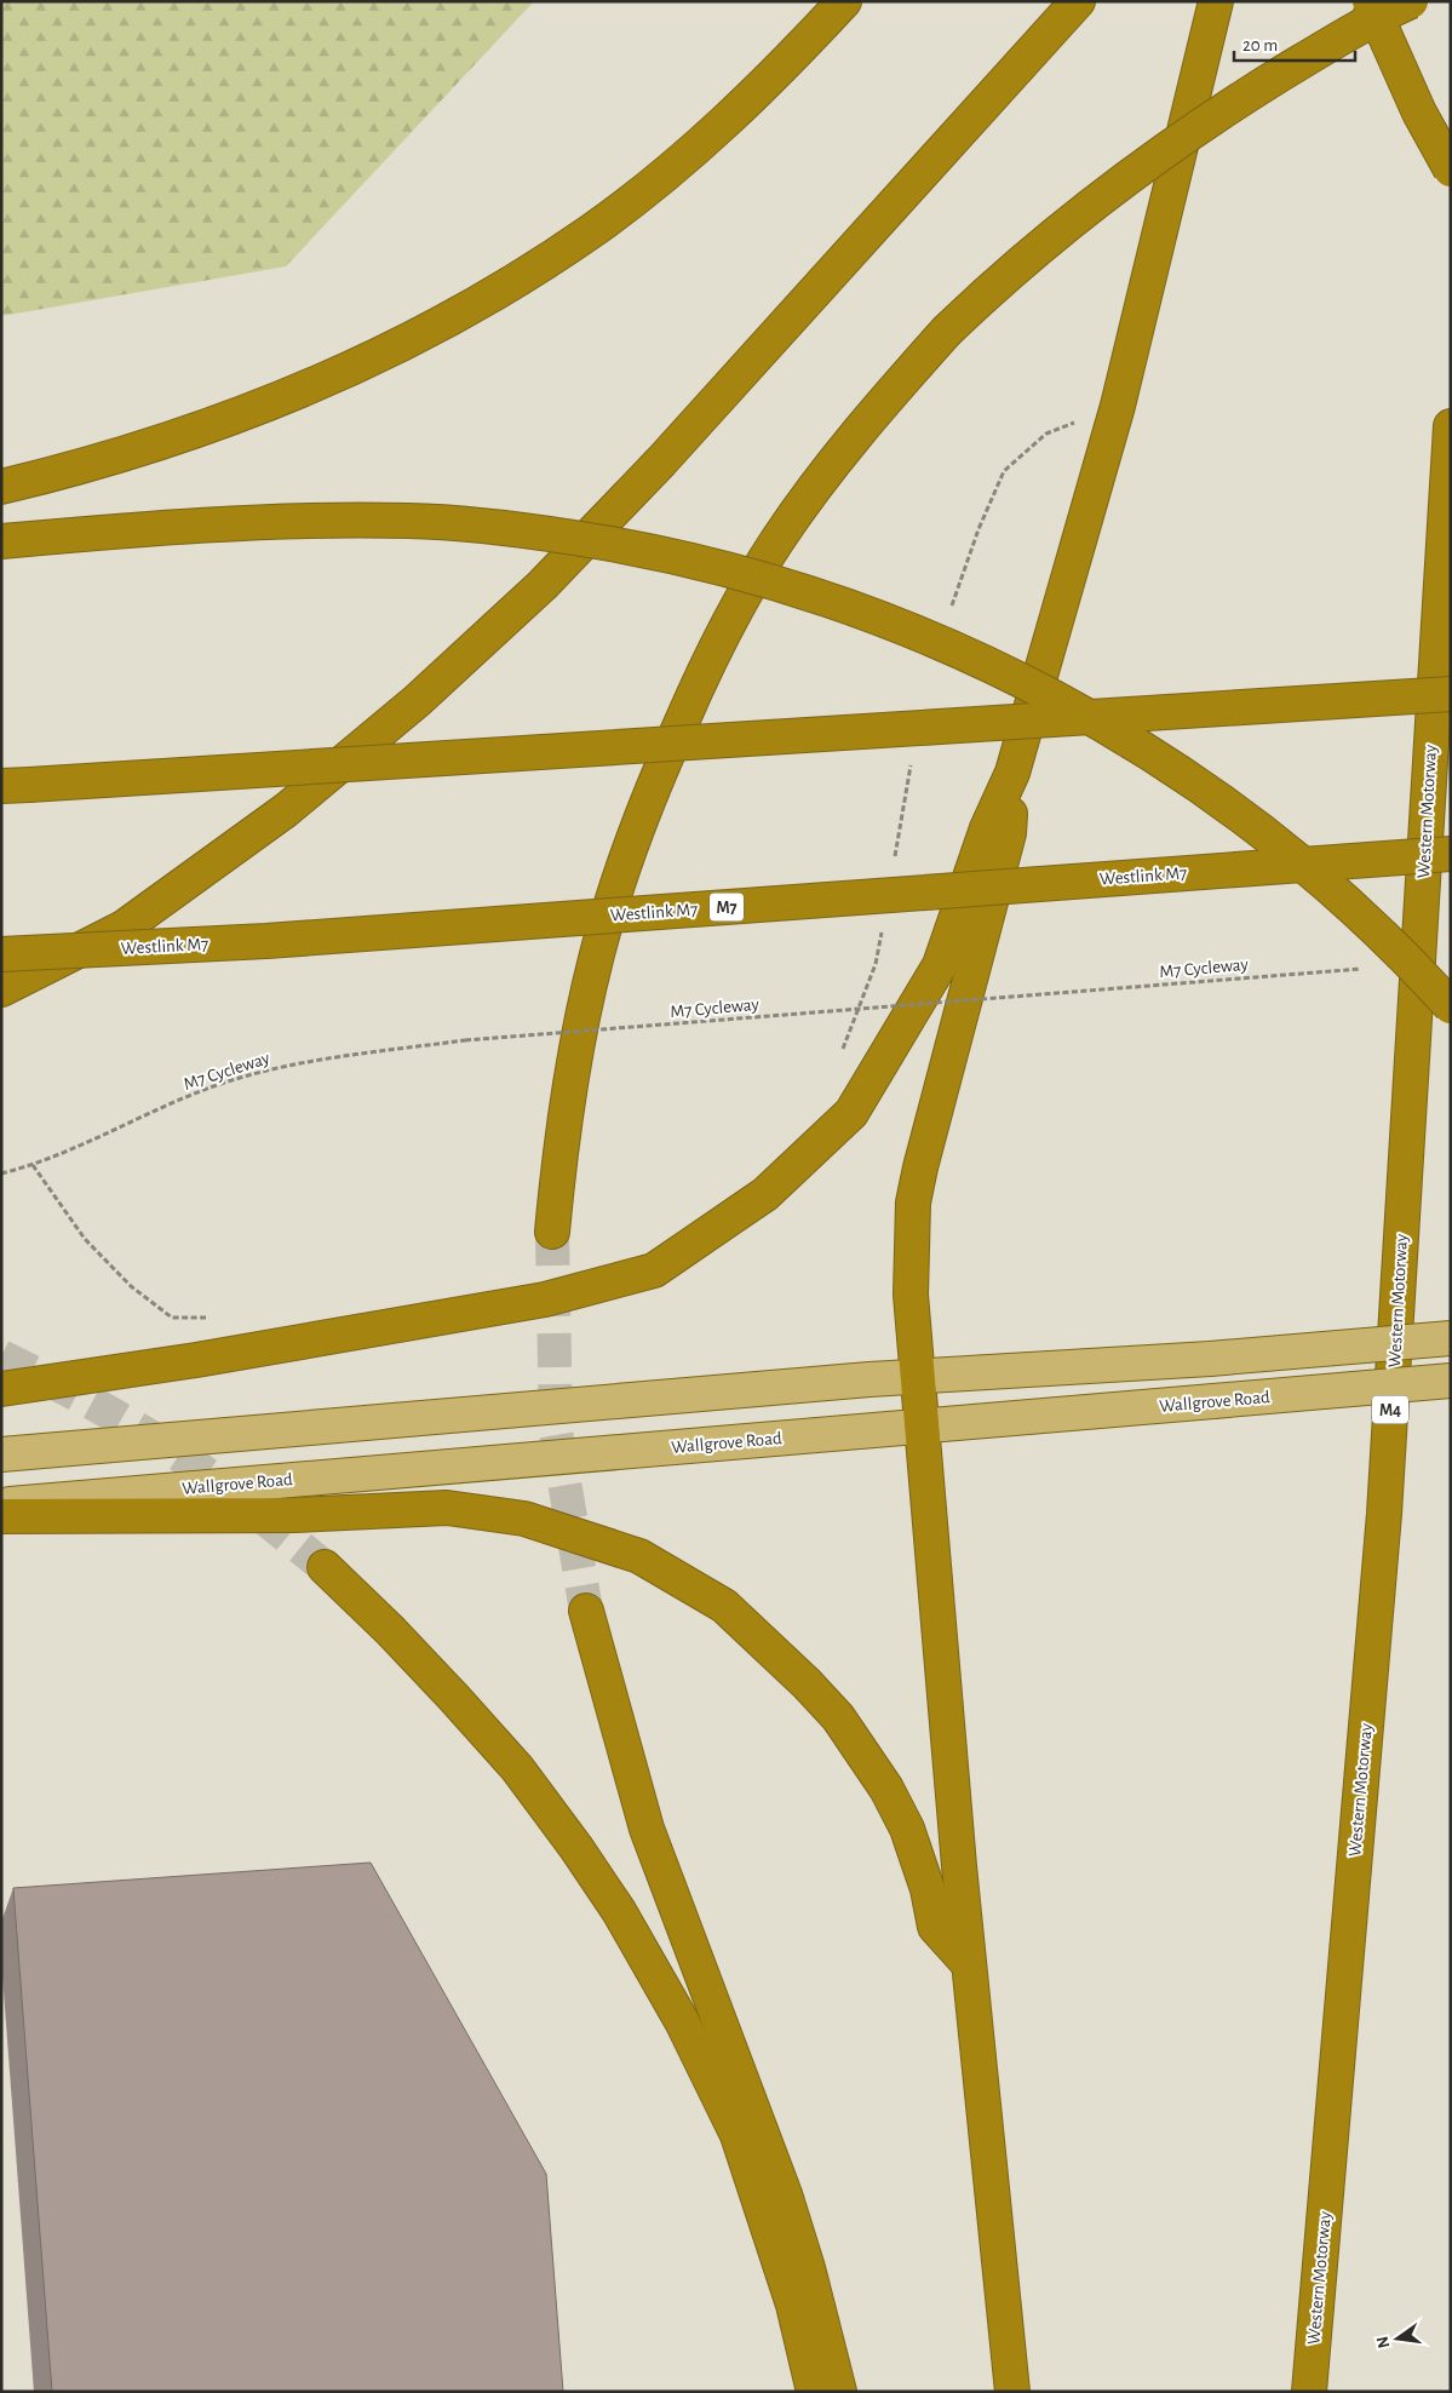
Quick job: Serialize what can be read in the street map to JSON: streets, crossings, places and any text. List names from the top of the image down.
{
  "streets": {
    "highway": [
      "Western Motorway",
      "Westlink M7",
      "M7",
      "M4"
    ],
    "main road": ["Wallgrove Road"],
    "path": ["M7 Cycleway"]
  },
  "scale_bar": "20 m",
  "north": "left"
}
